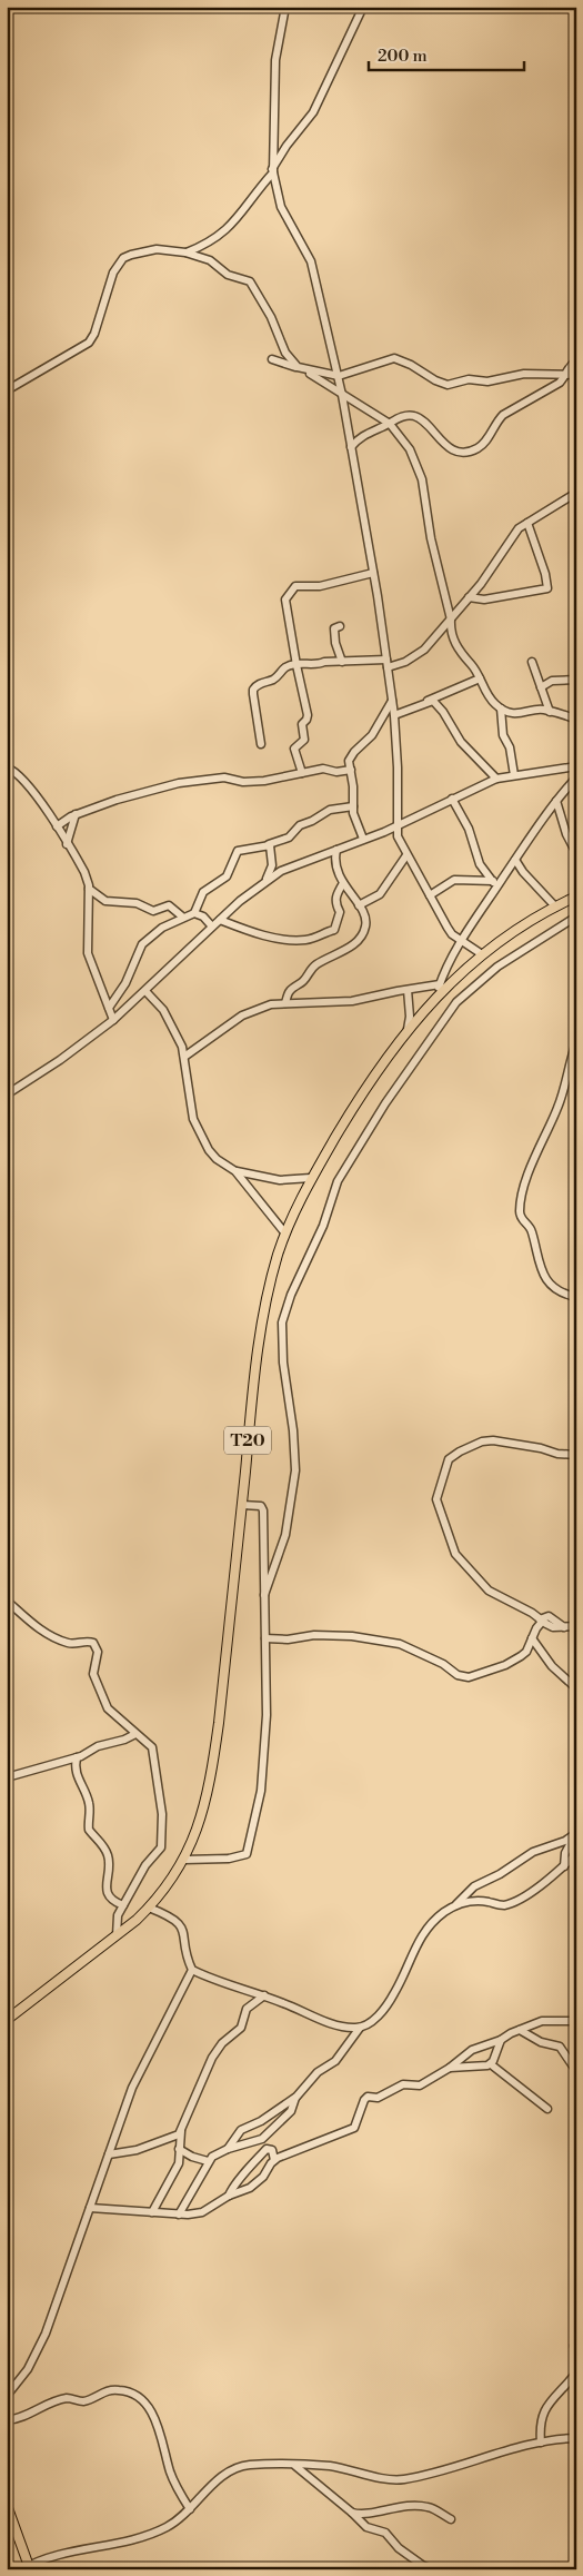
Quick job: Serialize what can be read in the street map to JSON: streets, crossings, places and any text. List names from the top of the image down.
{
  "streets": {
    "main road": ["T20"]
  },
  "scale_bar": "200 m"
}
